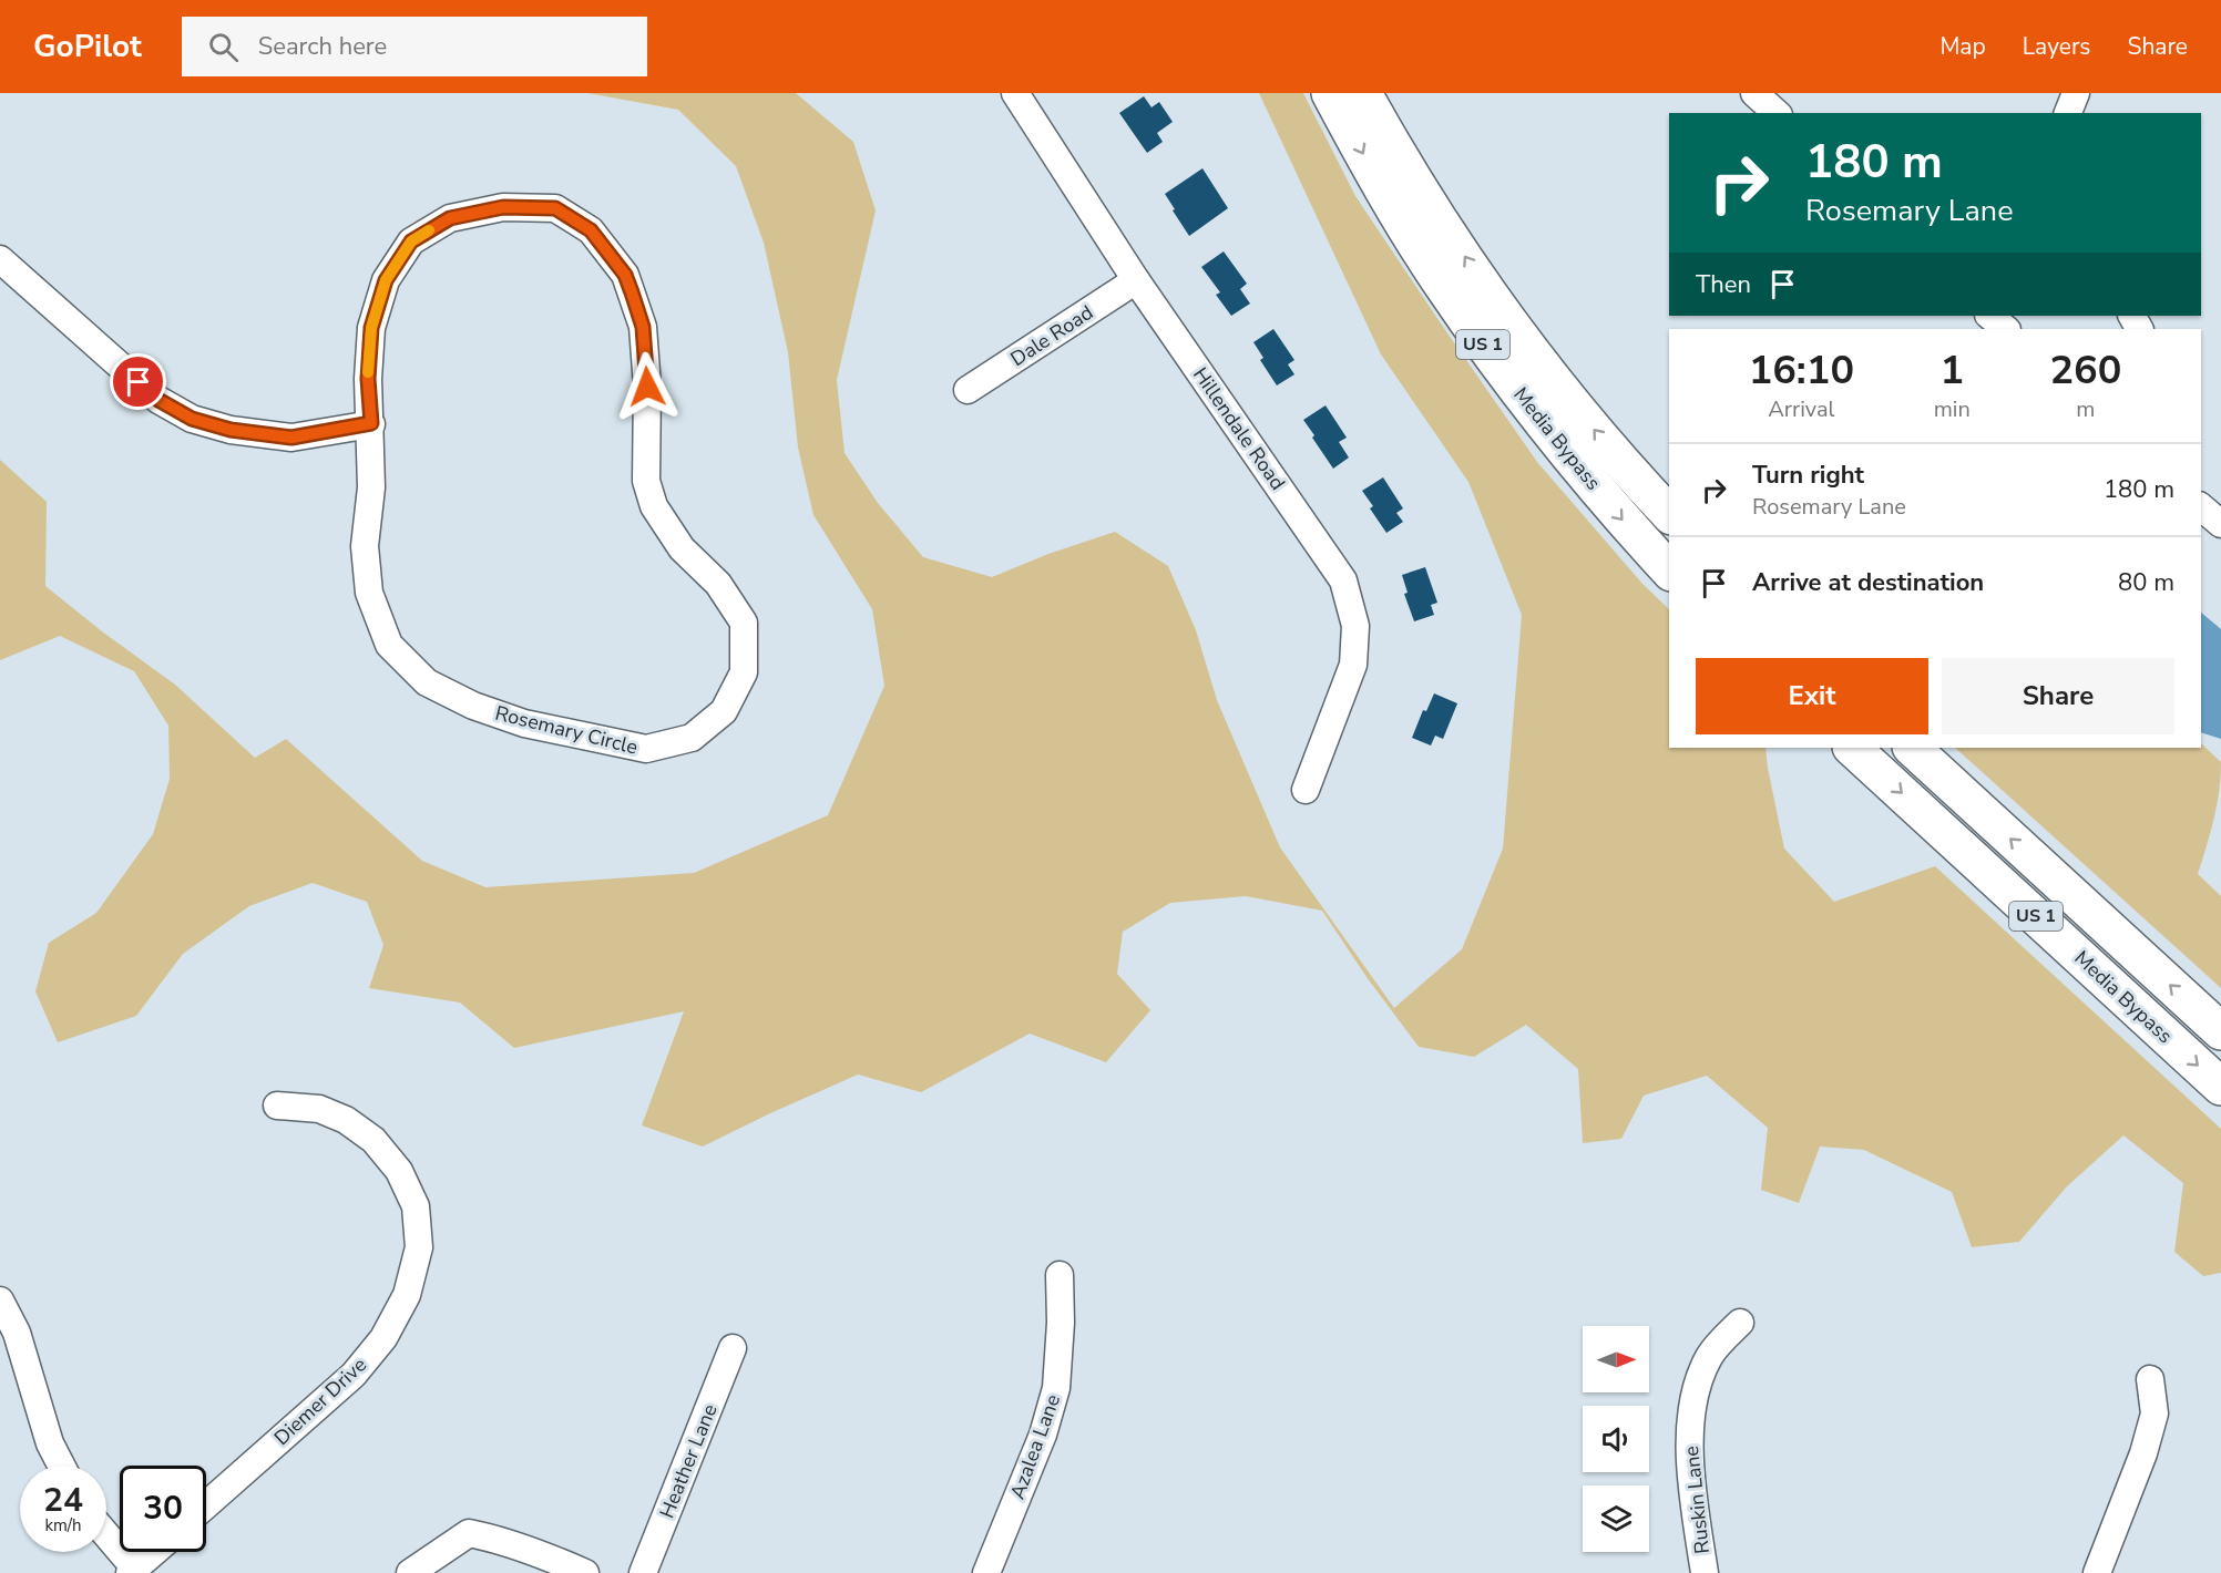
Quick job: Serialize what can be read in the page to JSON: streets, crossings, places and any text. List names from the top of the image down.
{
  "streets": {
    "highway": ["US 1", "Media Bypass"],
    "street": [
      "Dale Road",
      "Hillendale Road",
      "Rosemary Circle",
      "Diemer Drive",
      "Azalea Lane",
      "Heather Lane",
      "Ruskin Lane"
    ]
  },
  "crossings": [
    ["Dale Road", "Hillendale Road"]
  ],
  "north": "right",
  "page": {
    "header": "GoPilot",
    "search": "Search here",
    "nav": ["Map", "Layers", "Share"],
    "turn": ["180 m", "Rosemary Lane"],
    "then": "Then",
    "eta": [
      "16:10",
      "Arrival",
      "1",
      "min",
      "260",
      "m"
    ],
    "list": [
      {
        "name": "Turn right",
        "note": "Rosemary Lane",
        "value": "180 m"
      },
      {
        "name": "Arrive at destination",
        "value": "80 m"
      }
    ],
    "buttons": ["Exit", "Share"],
    "speed": "24 km/h",
    "limit": "30"
  }
}
